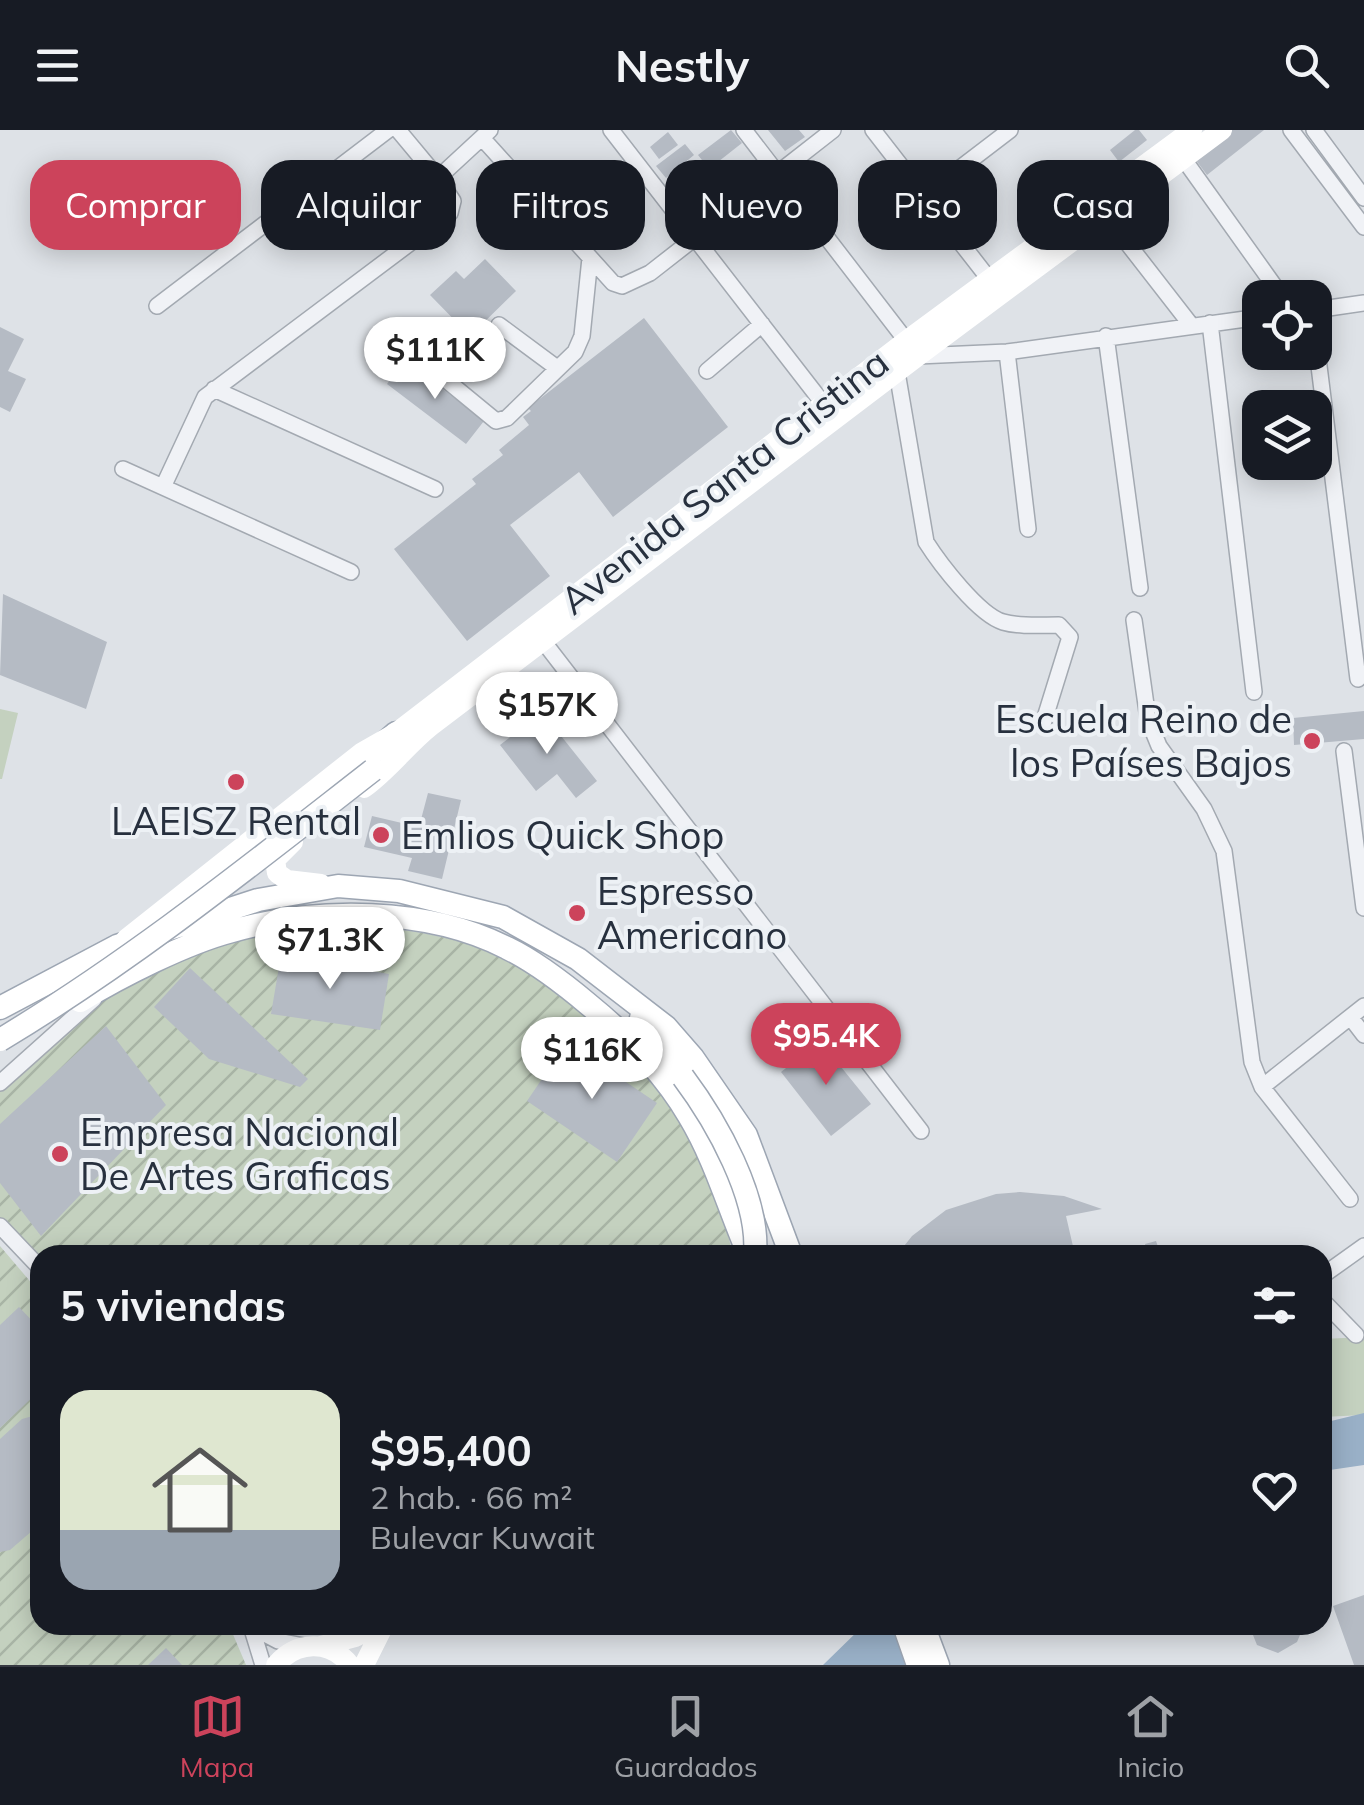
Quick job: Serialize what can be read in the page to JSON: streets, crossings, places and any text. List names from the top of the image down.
{
  "streets": {
    "street": ["Avenida Santa Cristina"]
  },
  "places": [
    "Escuela Reino de los Países Bajos",
    "LAEISZ Rental",
    "Emlios Quick Shop",
    "Espresso Americano",
    "Empresa Nacional De Artes Graficas"
  ],
  "page": {
    "header": "Nestly",
    "chip": [
      "Comprar",
      "Alquilar",
      "Filtros",
      "Nuevo",
      "Piso",
      "Casa"
    ],
    "price": [
      "$111K",
      "$157K",
      "$71.3K",
      "$95.4K",
      "$116K"
    ],
    "heading": "5 viviendas",
    "list": [
      {
        "name": "$95,400",
        "note": "2 hab. · 66 m² · Bulevar Kuwait"
      }
    ],
    "tabs": ["Mapa", "Guardados", "Inicio"]
  }
}
